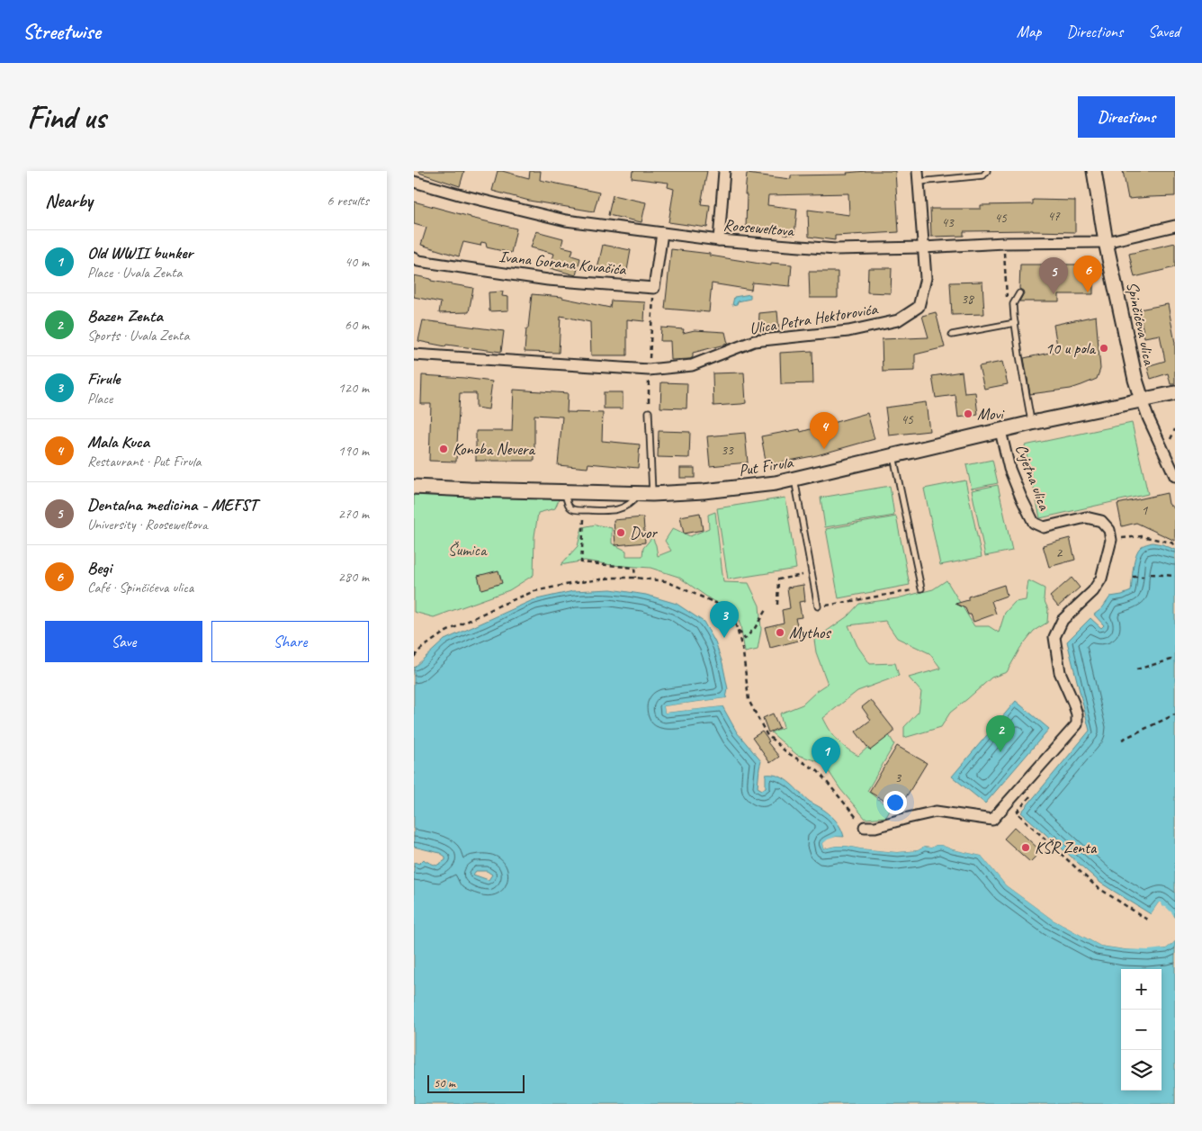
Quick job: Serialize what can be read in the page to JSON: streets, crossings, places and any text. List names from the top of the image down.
{
  "streets": {
    "street": [
      "Rooseweltova",
      "Ivana Gorana Kovačića",
      "Ulica Petra Hektorovića",
      "Spinčićeva ulica",
      "Put Firula",
      "Cvjetna ulica"
    ]
  },
  "crossings": [
    ["Rooseweltova", "Ulica Petra Hektorovića"],
    ["Rooseweltova", "Spinčićeva ulica"],
    ["Spinčićeva ulica", "Put Firula"],
    ["Put Firula", "Cvjetna ulica"]
  ],
  "parks": ["Šumica"],
  "places": [
    "10 u pola",
    "Movi",
    "Konoba Nevera",
    "Dvor",
    "Mythos",
    "KŠR Zenta"
  ],
  "house_numbers": [
    "47",
    "45",
    "43",
    "38",
    "45",
    "33",
    "1",
    "2",
    "3"
  ],
  "scale_bar": "50 m",
  "page": {
    "header": "Streetwise",
    "nav": ["Map", "Directions", "Saved"],
    "buttons": [
      "Directions",
      ["Save", "Share"]
    ],
    "title": "Find us",
    "heading": ["Nearby", "6 results"],
    "list": [
      {
        "mark": "1",
        "name": "Old WWII bunker",
        "note": "Place · Uvala Zenta",
        "value": "40 m"
      },
      {
        "mark": "2",
        "name": "Bazen Zenta",
        "note": "Sports · Uvala Zenta",
        "value": "60 m"
      },
      {
        "mark": "3",
        "name": "Firule",
        "note": "Place",
        "value": "120 m"
      },
      {
        "mark": "4",
        "name": "Mala Kuca",
        "note": "Restaurant · Put Firula",
        "value": "190 m"
      },
      {
        "mark": "5",
        "name": "Dentalna medicina - MEFST",
        "note": "University · Rooseweltova",
        "value": "270 m"
      },
      {
        "mark": "6",
        "name": "Begi",
        "note": "Café · Spinčićeva ulica",
        "value": "280 m"
      }
    ],
    "pins": [
      "6",
      "5",
      "4",
      "3",
      "2",
      "1"
    ],
    "map_buttons": ["+", "−"],
    "scale": "50 m"
  }
}
